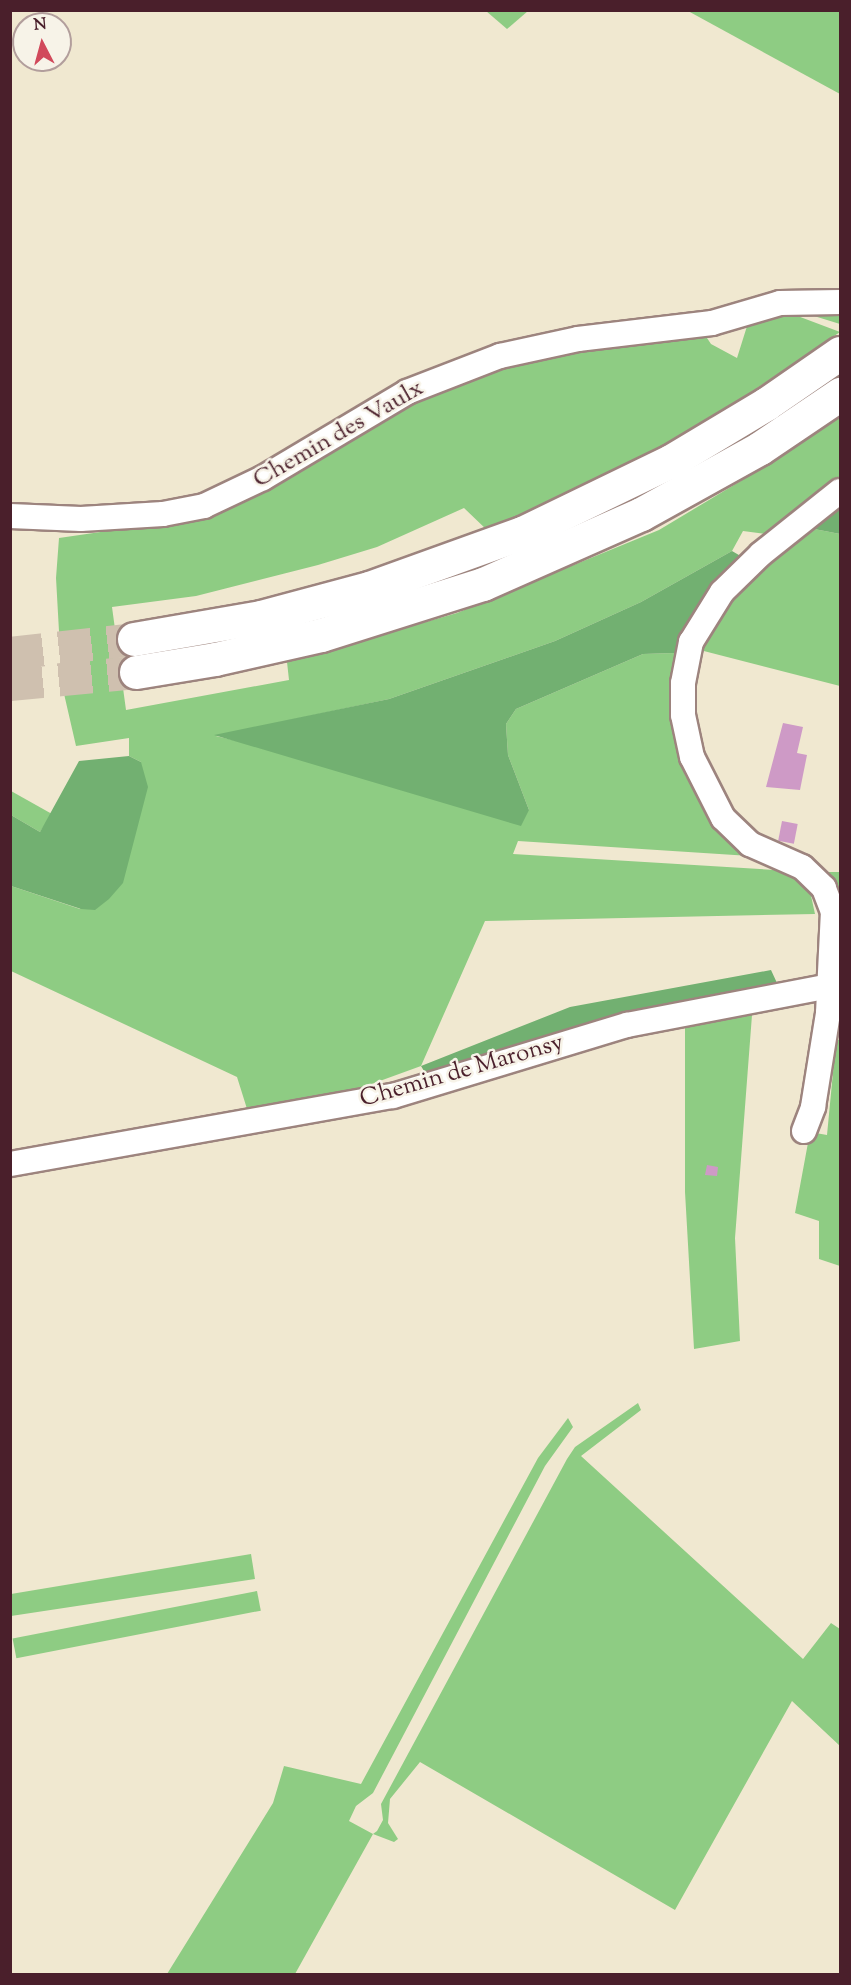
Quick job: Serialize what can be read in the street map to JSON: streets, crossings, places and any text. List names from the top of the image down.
{
  "streets": {
    "street": ["Chemin des Vaulx", "Chemin de Maronsy"]
  },
  "north": "top"
}
